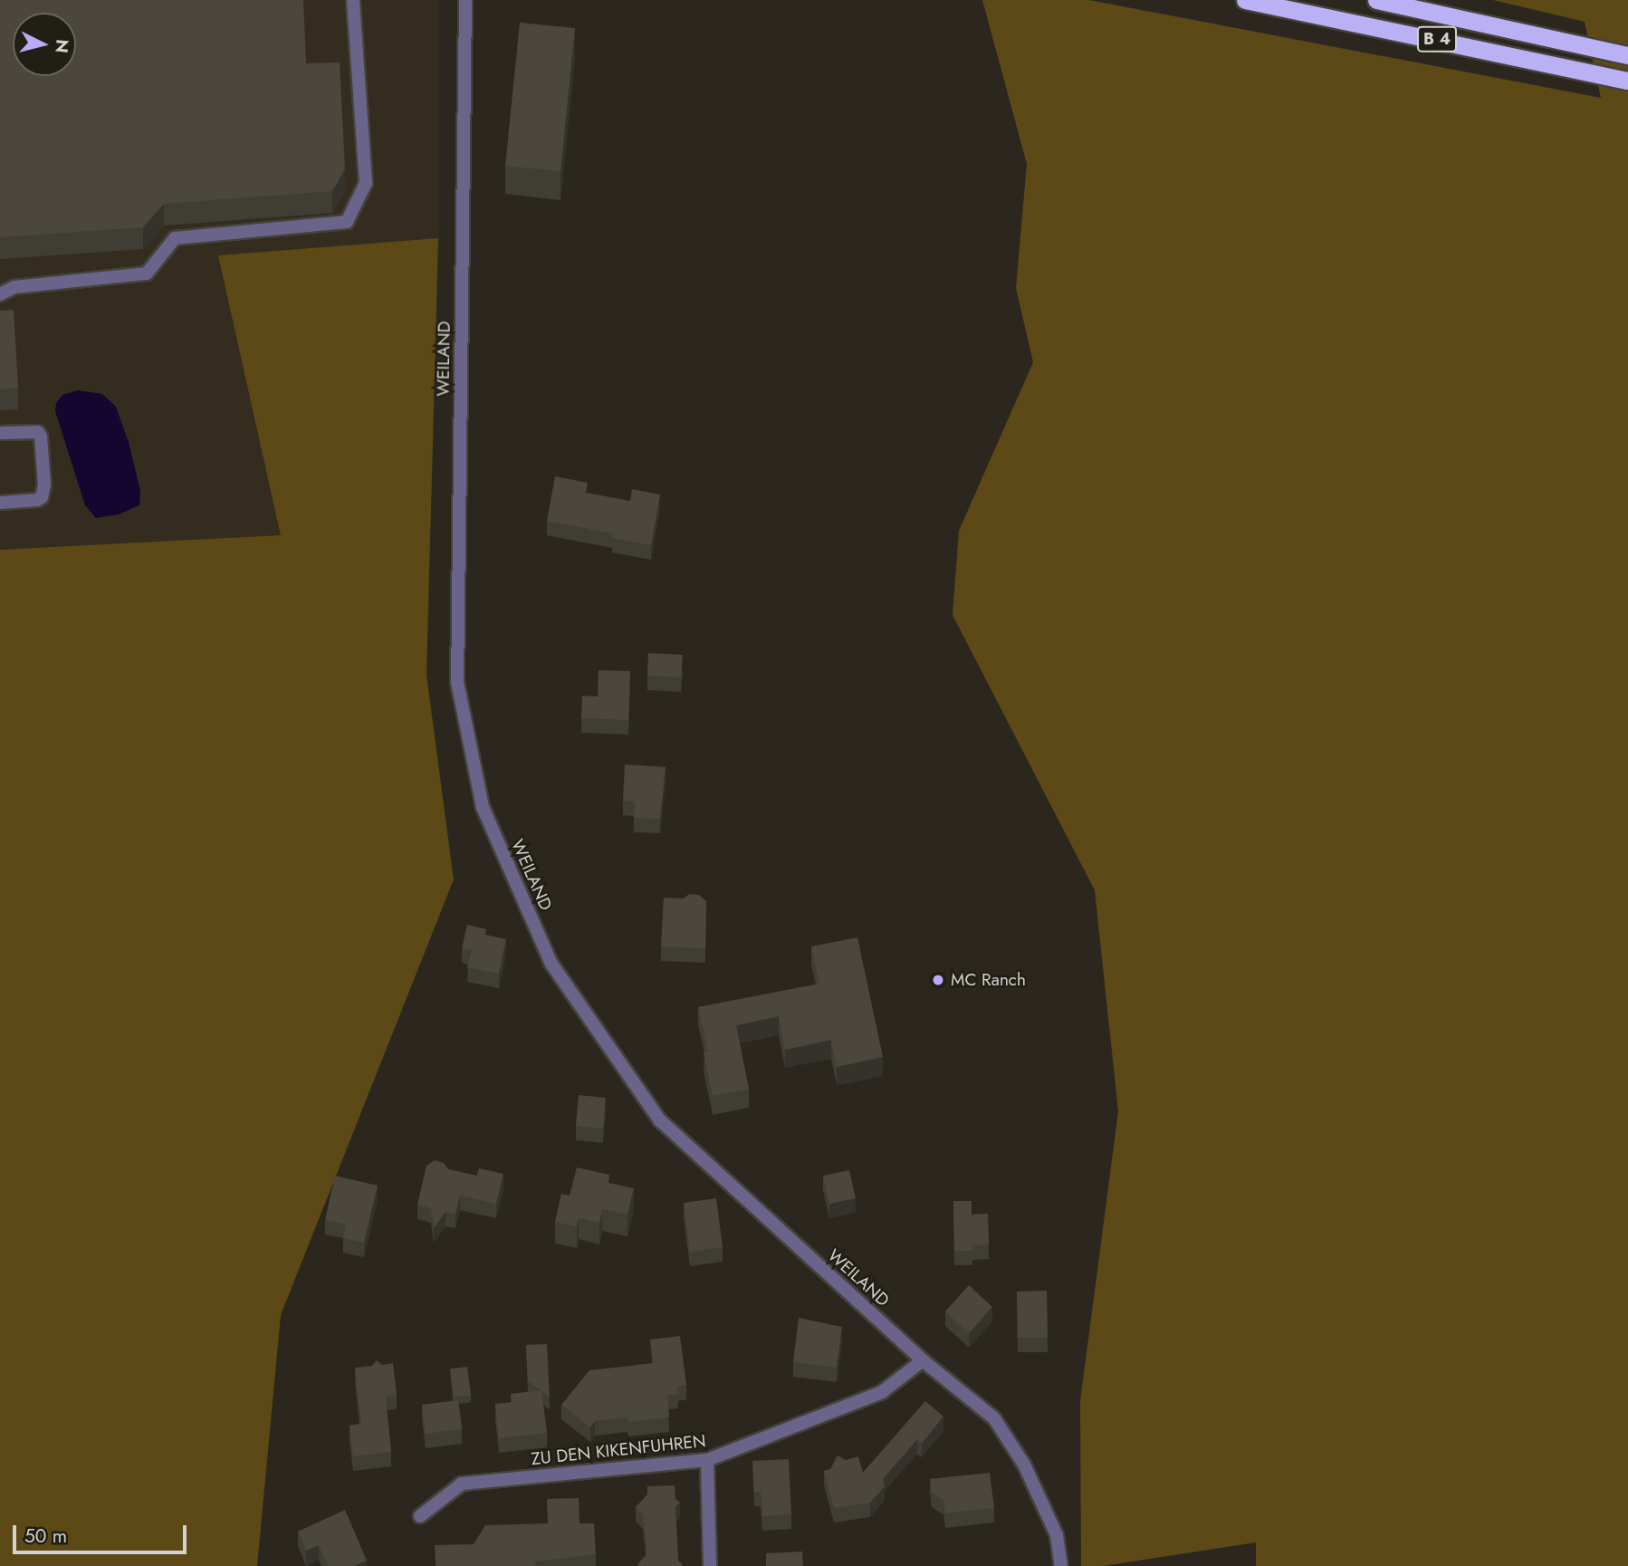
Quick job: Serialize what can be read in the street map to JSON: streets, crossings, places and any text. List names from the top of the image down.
{
  "streets": {
    "highway": ["B 4"],
    "street": ["WEILAND", "ZU DEN KIKENFUHREN"]
  },
  "crossings": [
    ["WEILAND", "ZU DEN KIKENFUHREN"]
  ],
  "places": ["MC Ranch"],
  "scale_bar": "50 m",
  "north": "right"
}
